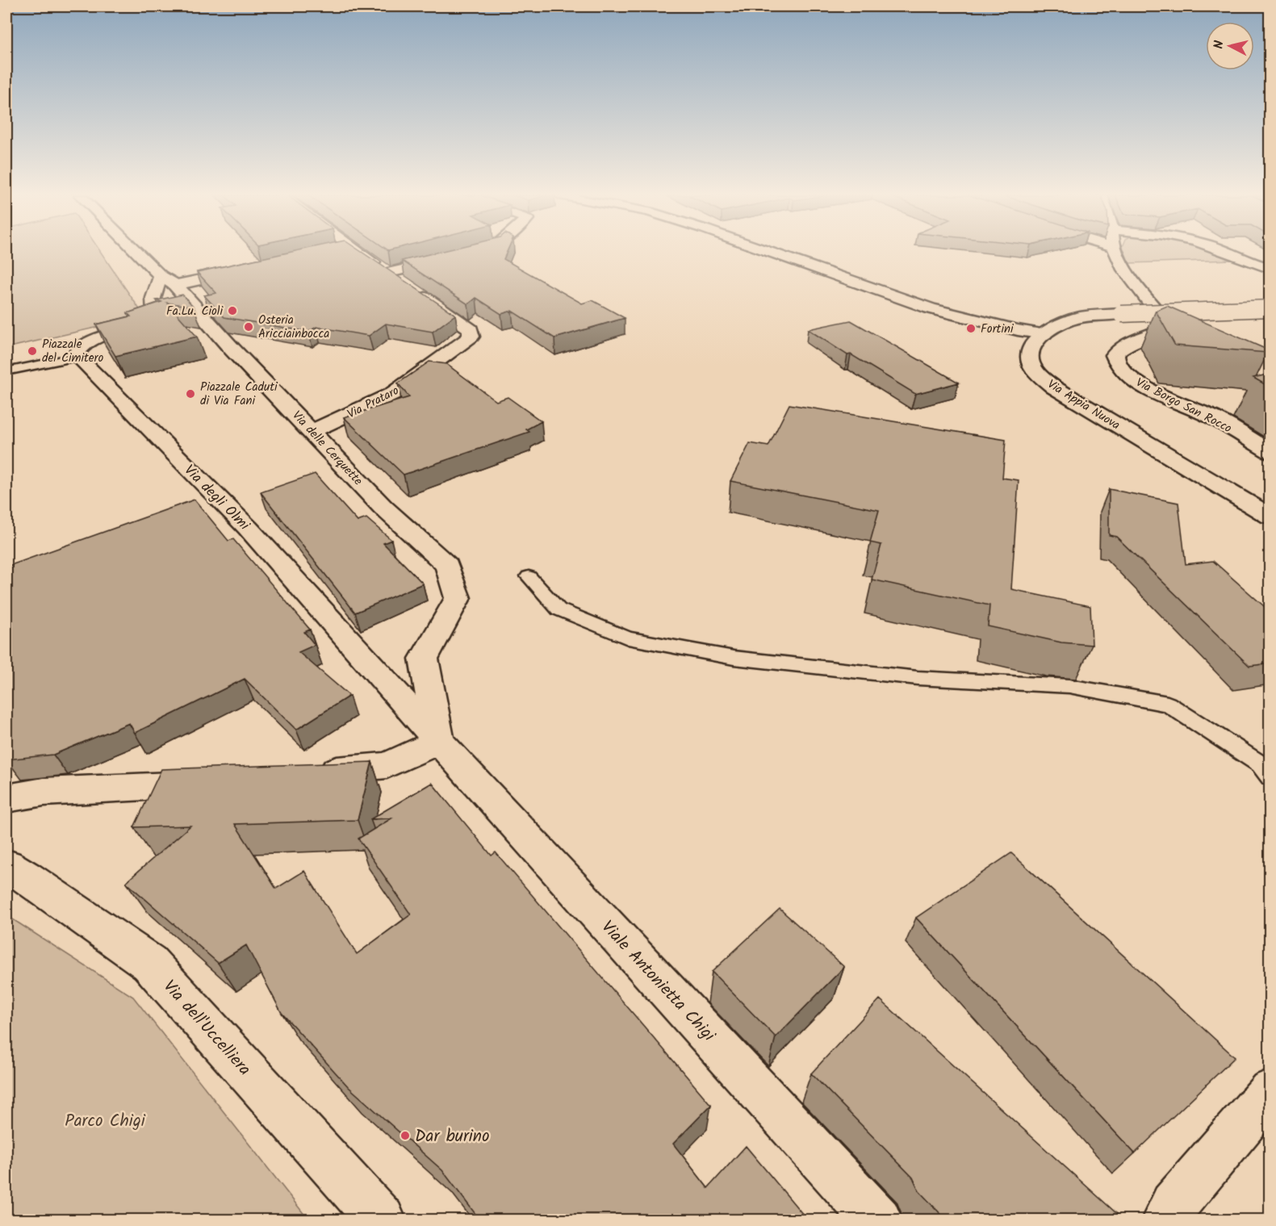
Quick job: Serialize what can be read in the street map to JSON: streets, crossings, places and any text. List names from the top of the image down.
{
  "streets": {
    "street": [
      "Via Prataro",
      "Via Appia Nuova",
      "Via Borgo San Rocco",
      "Via delle Cerquette",
      "Via degli Olmi",
      "Viale Antonietta Chigi",
      "Via dell'Uccelliera"
    ]
  },
  "crossings": [
    ["Via Prataro", "Via delle Cerquette"],
    ["Via delle Cerquette", "Via degli Olmi"],
    ["Via delle Cerquette", "Viale Antonietta Chigi"],
    ["Via degli Olmi", "Viale Antonietta Chigi"]
  ],
  "parks": ["Parco Chigi"],
  "places": [
    "Fa.Lu. Cioli",
    "Osteria Aricciainbocca",
    "Fortini",
    "Piazzale del Cimitero",
    "Piazzale Caduti di Via Fani",
    "Dar burino"
  ],
  "north": "left"
}
